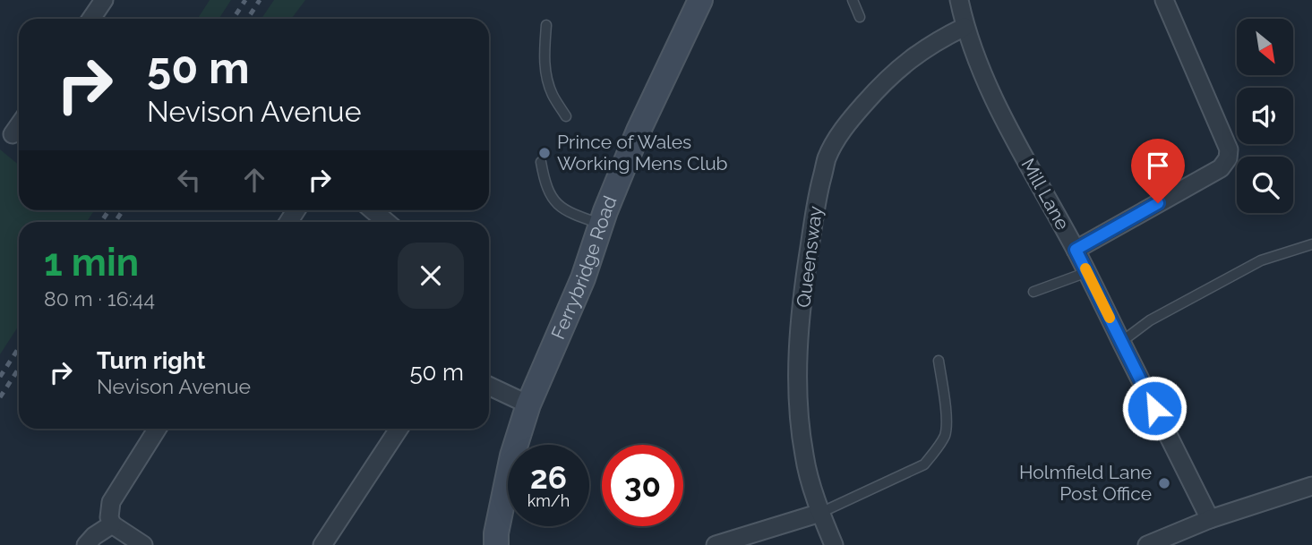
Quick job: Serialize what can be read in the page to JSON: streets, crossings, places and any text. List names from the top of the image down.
{
  "streets": {
    "street": ["Mill Lane", "Queensway", "Ferrybridge Road"]
  },
  "crossings": [
    ["Mill Lane", "Queensway"]
  ],
  "places": ["Prince of Wales Working Mens Club", "Holmfield Lane Post Office"],
  "north": "bottom right",
  "page": {
    "turn": ["50 m", "Nevison Avenue"],
    "heading": ["1 min", "80 m · 16:44"],
    "list": [
      {
        "name": "Turn right",
        "note": "Nevison Avenue",
        "value": "50 m"
      }
    ],
    "speed": "26 km/h",
    "limit": "30"
  }
}
